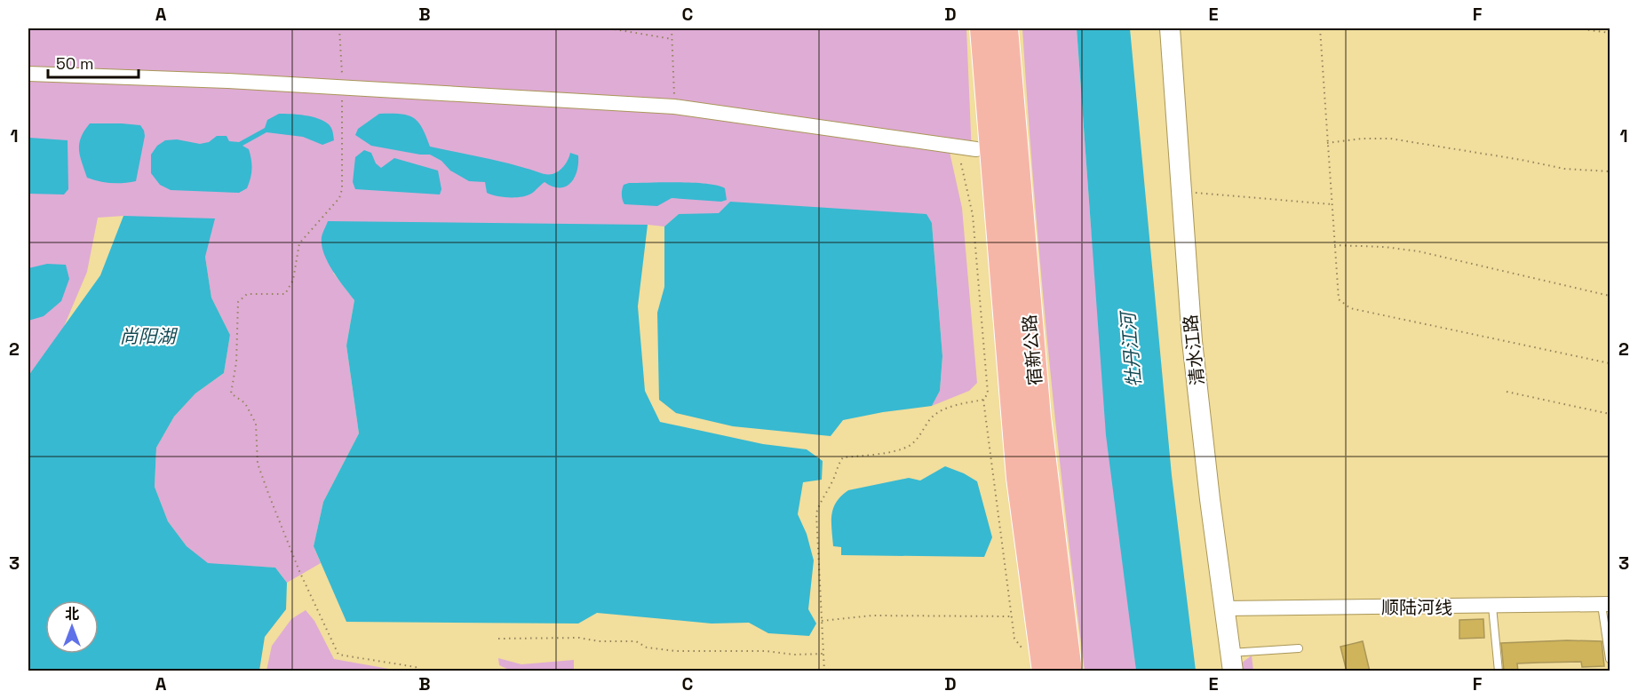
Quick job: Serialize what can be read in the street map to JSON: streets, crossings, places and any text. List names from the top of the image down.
{
  "streets": {
    "highway": ["宿新公路"],
    "street": ["清水江路", "顺陆河线"]
  },
  "crossings": [
    ["清水江路", "顺陆河线"]
  ],
  "water": ["尚阳湖", "牡丹江河"],
  "scale_bar": "50 m",
  "north": "top",
  "grid": {
    "columns": [
      "A",
      "B",
      "C",
      "D",
      "E",
      "F"
    ],
    "rows": ["1", "2", "3"]
  }
}
